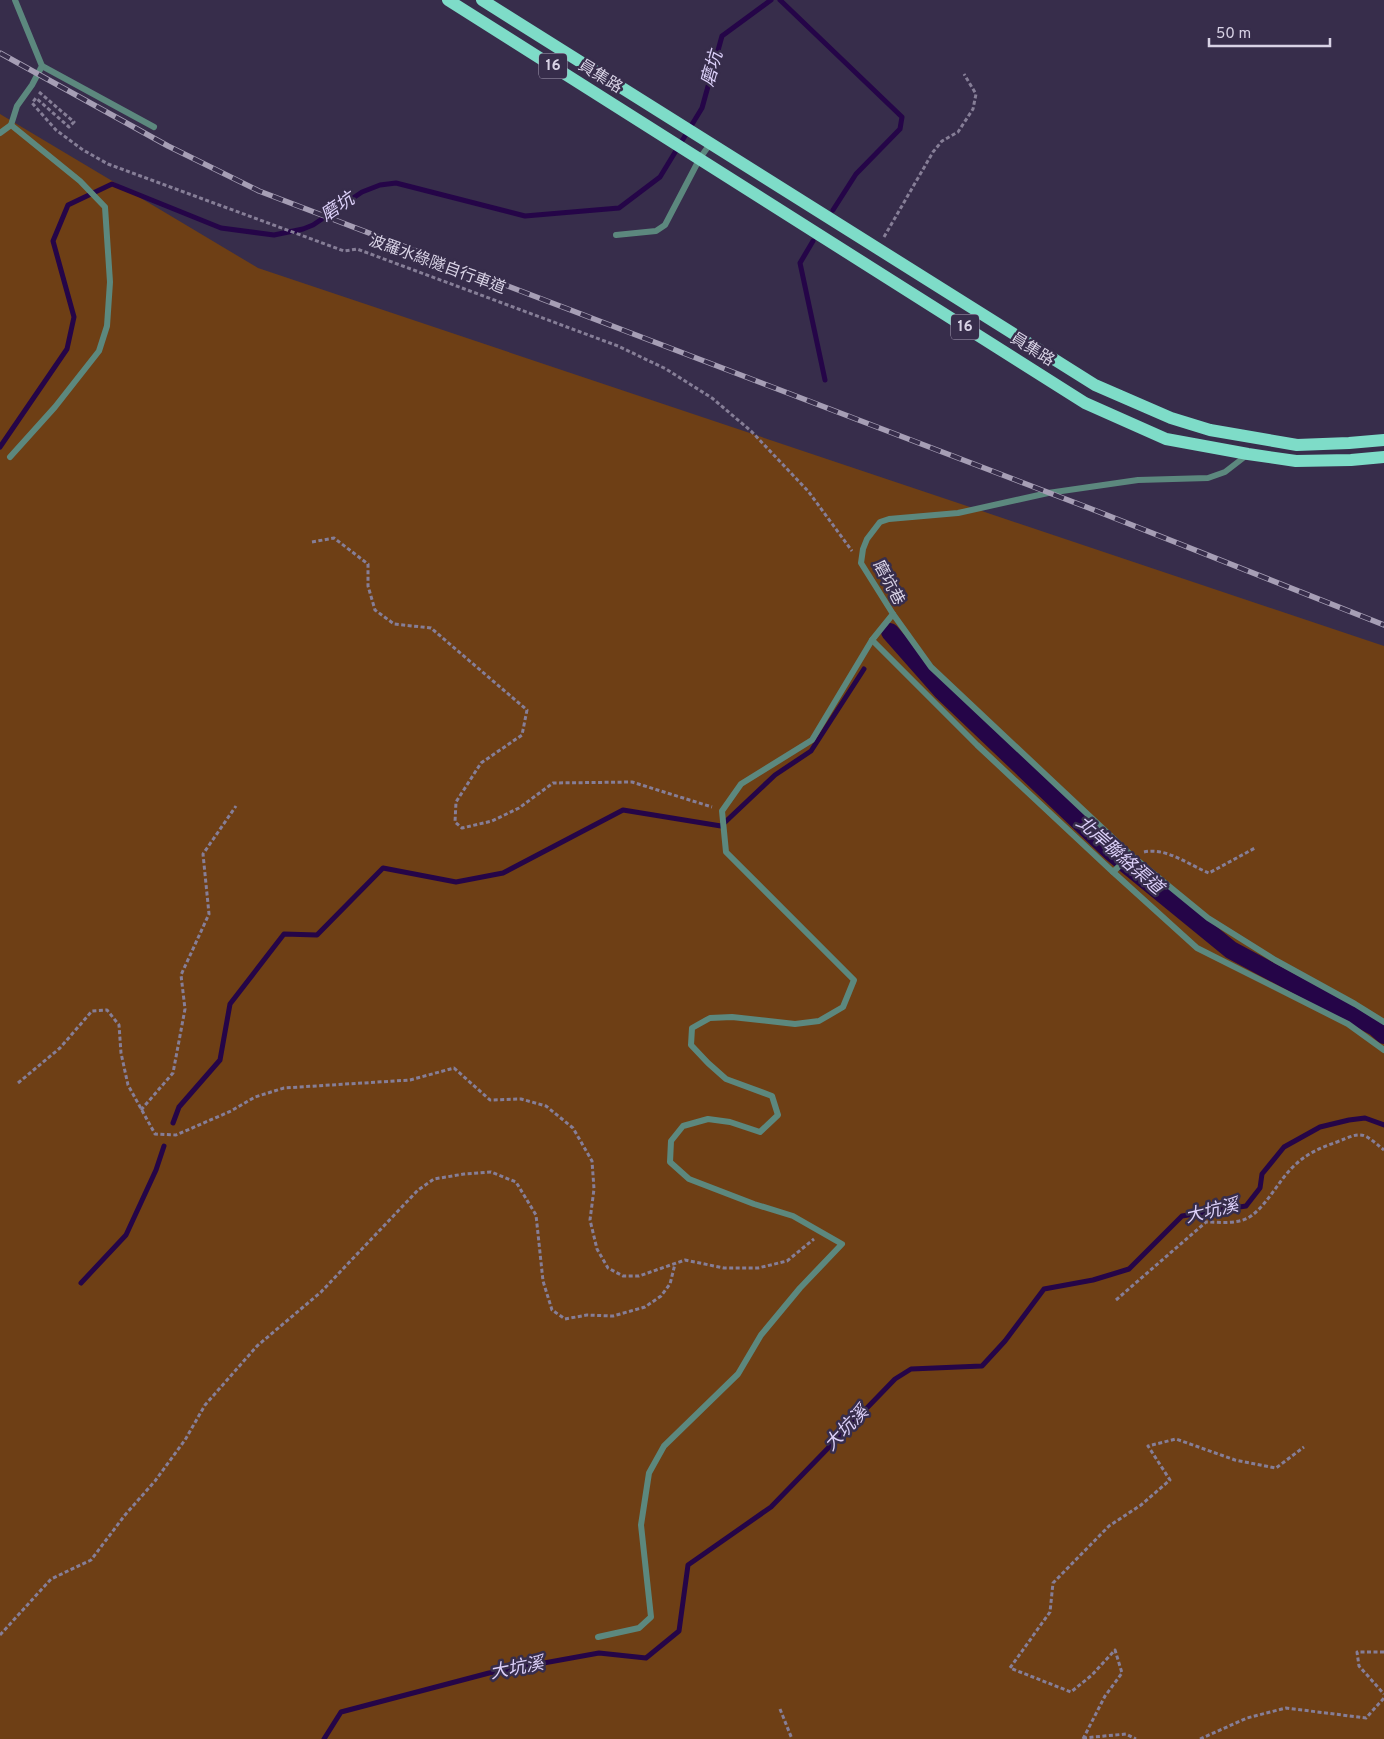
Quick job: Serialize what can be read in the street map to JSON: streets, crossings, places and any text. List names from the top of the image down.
{
  "streets": {
    "main road": ["16", "員集路"],
    "lane": ["磨坑巷"],
    "path": ["波羅水綠隧自行車道"]
  },
  "crossings": [
    ["員集路", "磨坑巷"],
    ["波羅水綠隧自行車道", "磨坑巷"]
  ],
  "water": ["磨坑", "北岸聯絡渠道", "大坑溪"],
  "scale_bar": "50 m"
}
